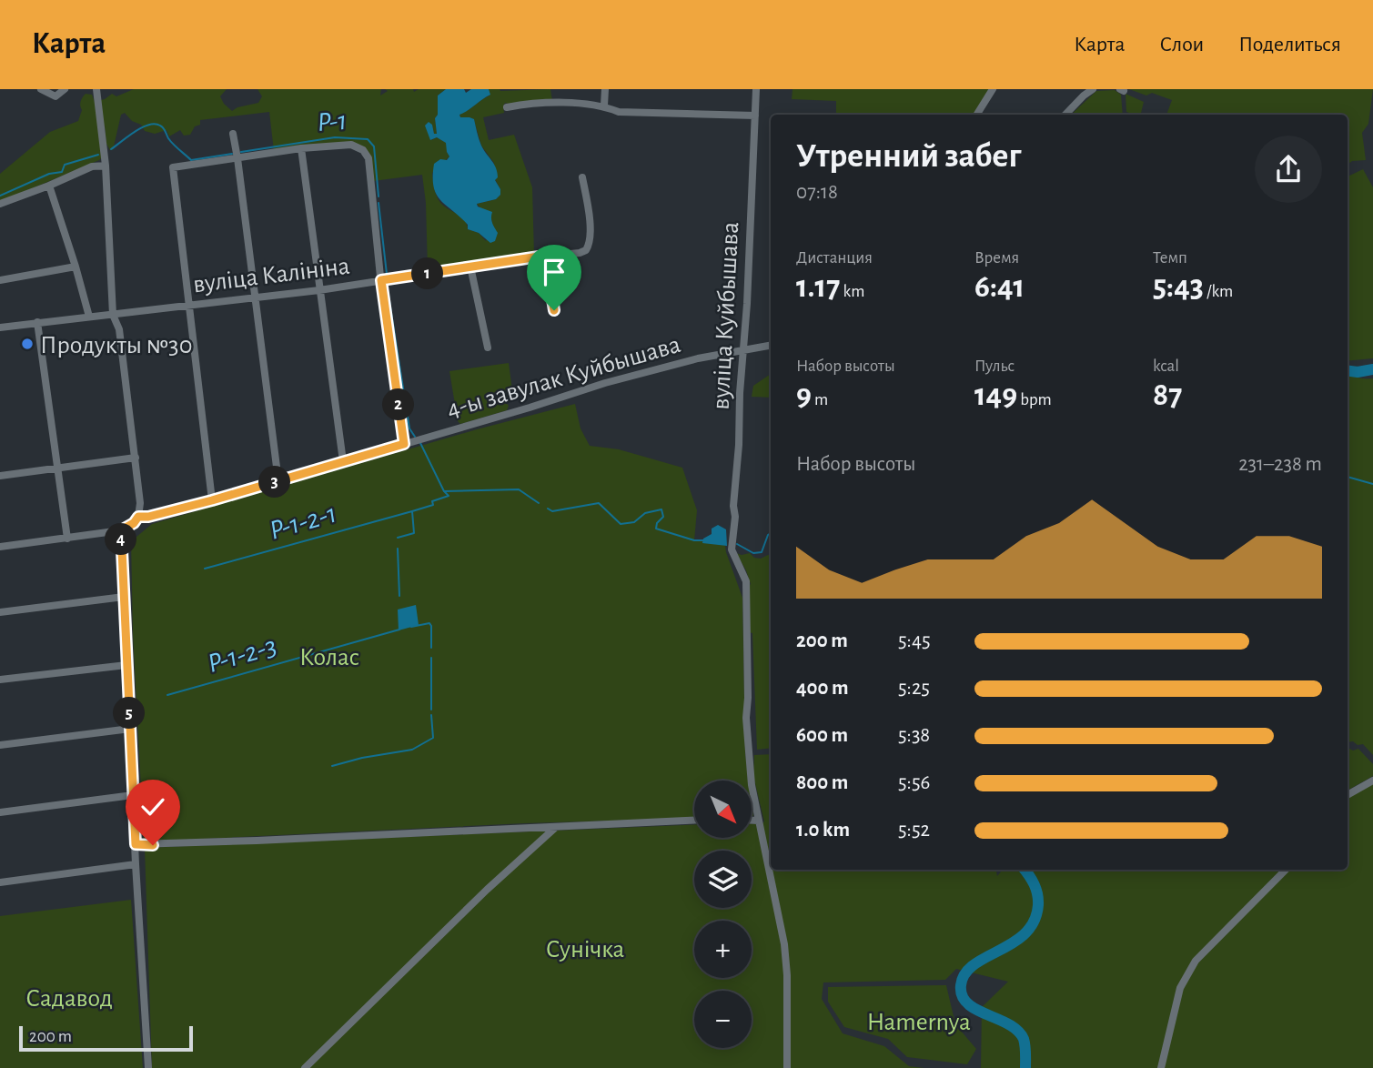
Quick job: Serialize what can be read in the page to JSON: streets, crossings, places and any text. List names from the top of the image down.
{
  "streets": {
    "street": ["вуліца Калініна", "вуліца Куйбышава", "4-ы завулак Куйбышава"]
  },
  "crossings": [
    ["вуліца Куйбышава", "4-ы завулак Куйбышава"]
  ],
  "water": ["P-1", "P-1-2-1", "P-1-2-3"],
  "parks": [
    "Колас",
    "Сунічка",
    "Садавод",
    "Hamernya"
  ],
  "places": ["Продукты №30"],
  "scale_bar": "200 m",
  "north": "bottom right",
  "page": {
    "header": "Карта",
    "nav": ["Карта", "Слои", "Поделиться"],
    "heading": ["Утренний забег", "07:18"],
    "stats": [
      ["Дистанция", "1.17 km"],
      ["Время", "6:41"],
      ["Темп", "5:43 /km"],
      ["Набор высоты", "9 m"],
      ["Пульс", "149 bpm"],
      ["kcal", "87"]
    ],
    "pins": [
      "1",
      "2",
      "3",
      "4",
      "5"
    ],
    "chart": ["Набор высоты", "231–238 m"],
    "list": [
      {
        "name": "200 m",
        "note": "5:45"
      },
      {
        "name": "400 m",
        "note": "5:25"
      },
      {
        "name": "600 m",
        "note": "5:38"
      },
      {
        "name": "800 m",
        "note": "5:56"
      },
      {
        "name": "1.0 km",
        "note": "5:52"
      }
    ],
    "map_buttons": ["+", "−"],
    "scale": "200 m"
  }
}
